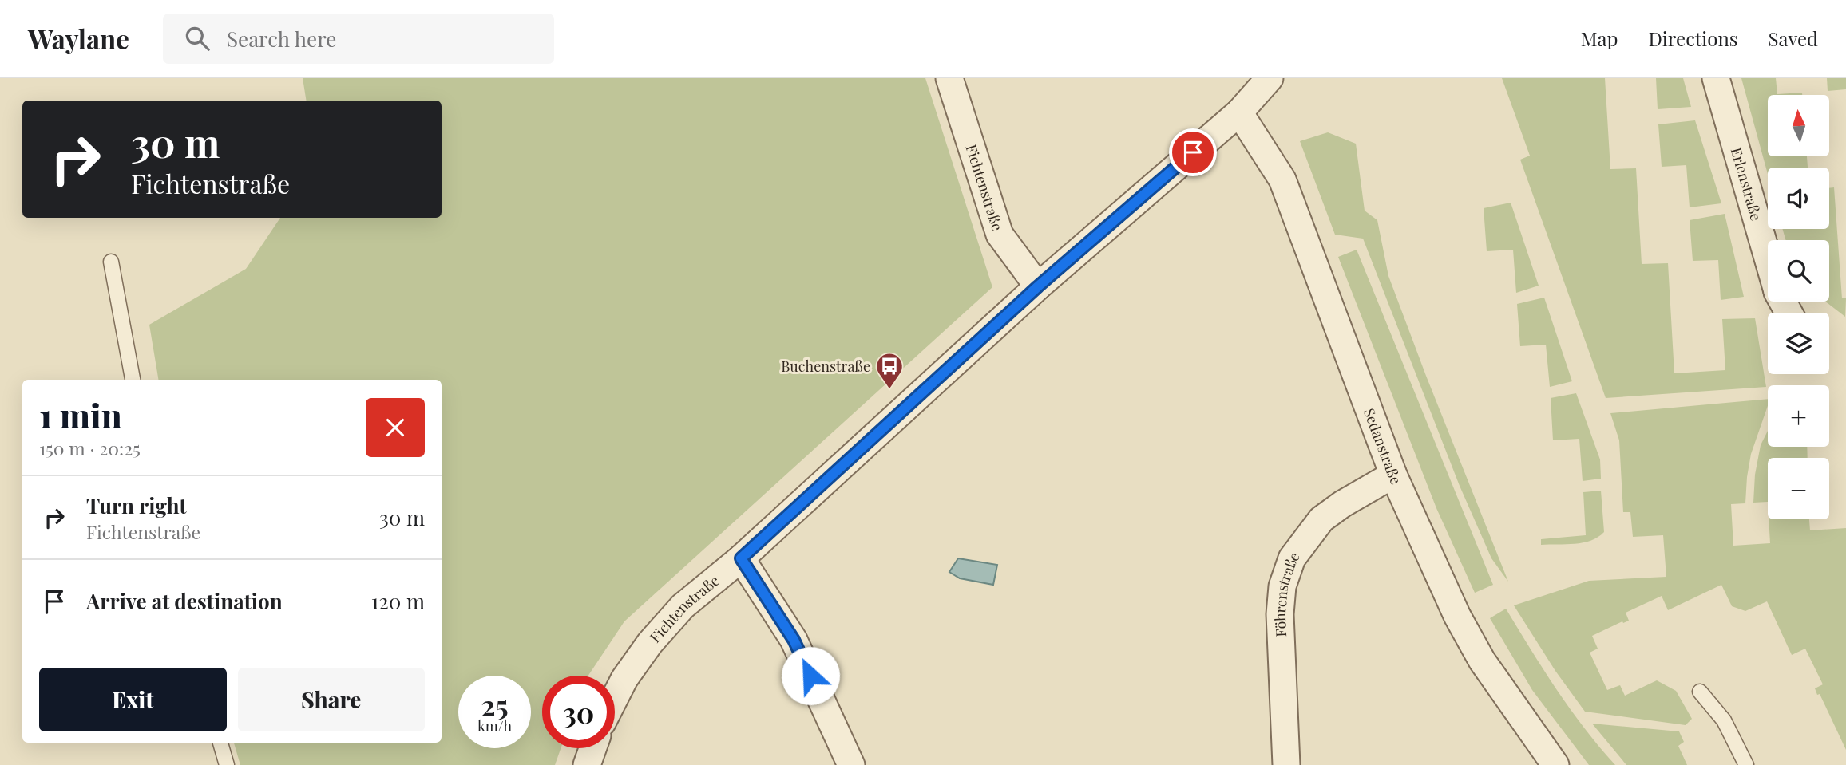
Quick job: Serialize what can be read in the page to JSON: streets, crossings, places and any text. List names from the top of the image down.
{
  "streets": {
    "street": [
      "Erlenstraße",
      "Fichtenstraße",
      "Sedanstraße",
      "Föhrenstraße"
    ]
  },
  "crossings": [
    ["Fichtenstraße", "Sedanstraße"],
    ["Sedanstraße", "Föhrenstraße"]
  ],
  "places": {
    "bus stop": ["Buchenstraße"]
  },
  "north": "top",
  "page": {
    "header": "Waylane",
    "search": "Search here",
    "nav": ["Map", "Directions", "Saved"],
    "map_buttons": ["+", "−"],
    "turn": ["30 m", "Fichtenstraße"],
    "heading": ["1 min", "150 m · 20:25"],
    "list": [
      {
        "name": "Turn right",
        "note": "Fichtenstraße",
        "value": "30 m"
      },
      {
        "name": "Arrive at destination",
        "value": "120 m"
      }
    ],
    "buttons": ["Exit", "Share"],
    "speed": "25 km/h",
    "limit": "30"
  }
}
